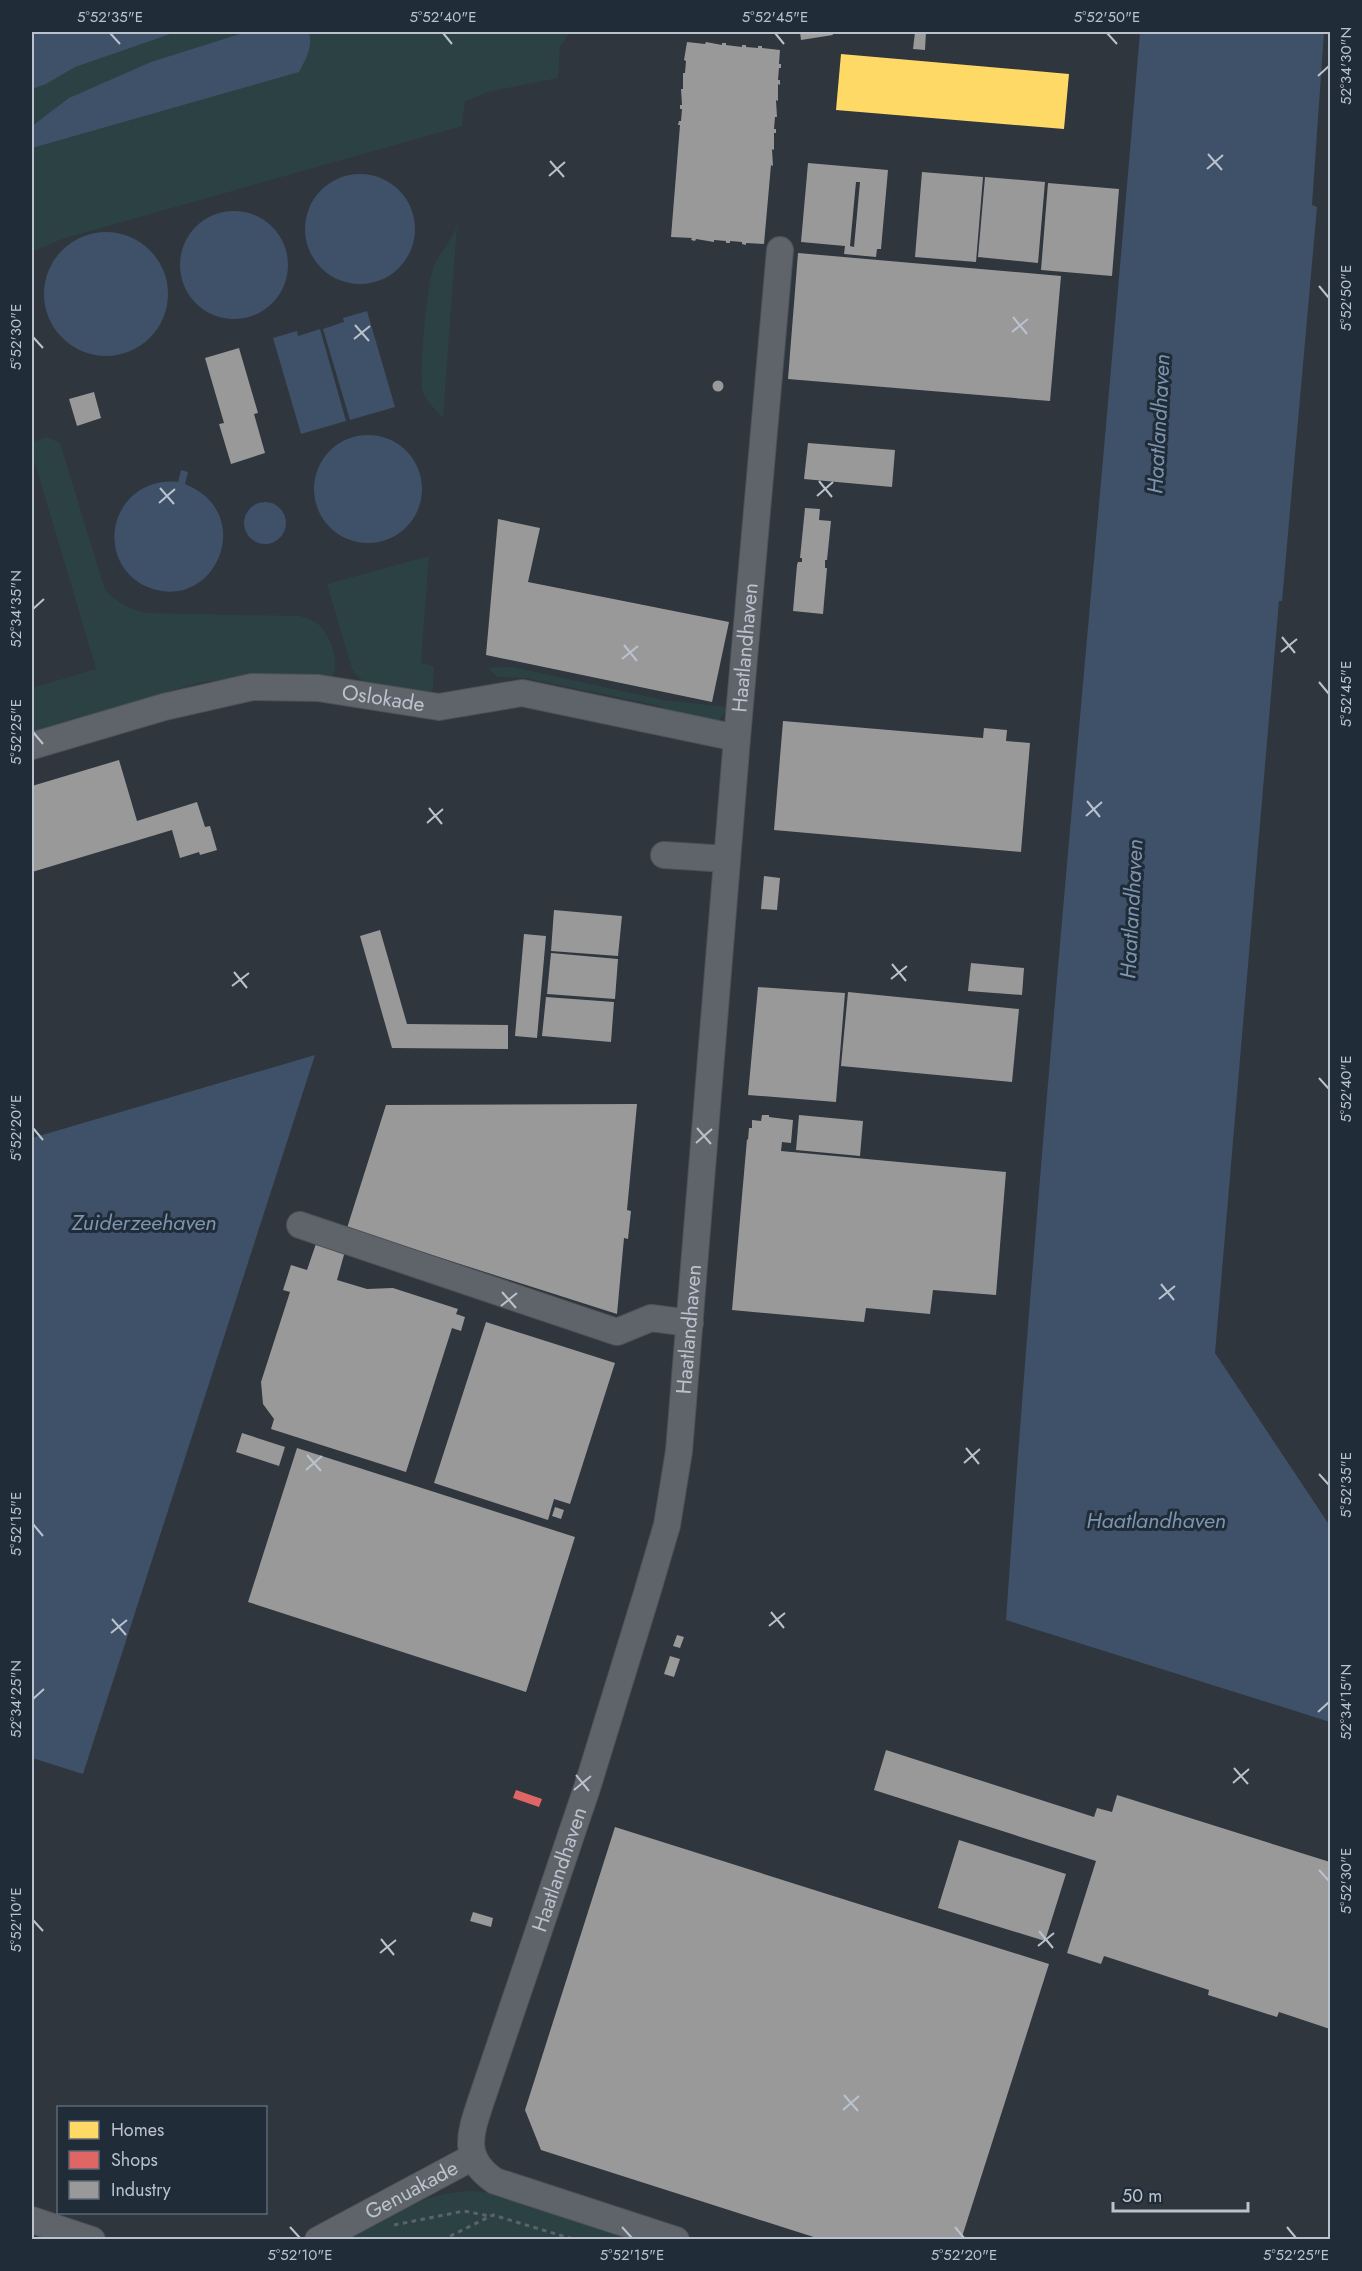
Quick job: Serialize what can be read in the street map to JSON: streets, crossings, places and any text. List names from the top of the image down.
{
  "streets": {
    "street": ["Haatlandhaven", "Oslokade", "Genuakade"]
  },
  "crossings": [
    ["Haatlandhaven", "Oslokade"],
    ["Haatlandhaven", "Genuakade"]
  ],
  "water": ["Haatlandhaven", "Zuiderzeehaven"],
  "legend": ["Homes", "Shops", "Industry"],
  "scale_bar": "50 m",
  "coordinates": [
    "5°52'35\"E",
    "5°52'40\"E",
    "5°52'45\"E",
    "5°52'50\"E",
    "52°34'30\"N",
    "5°52'30\"E",
    "52°34'35\"N",
    "5°52'25\"E",
    "5°52'20\"E",
    "5°52'15\"E",
    "52°34'25\"N",
    "52°34'15\"N",
    "5°52'10\"E"
  ]
}
